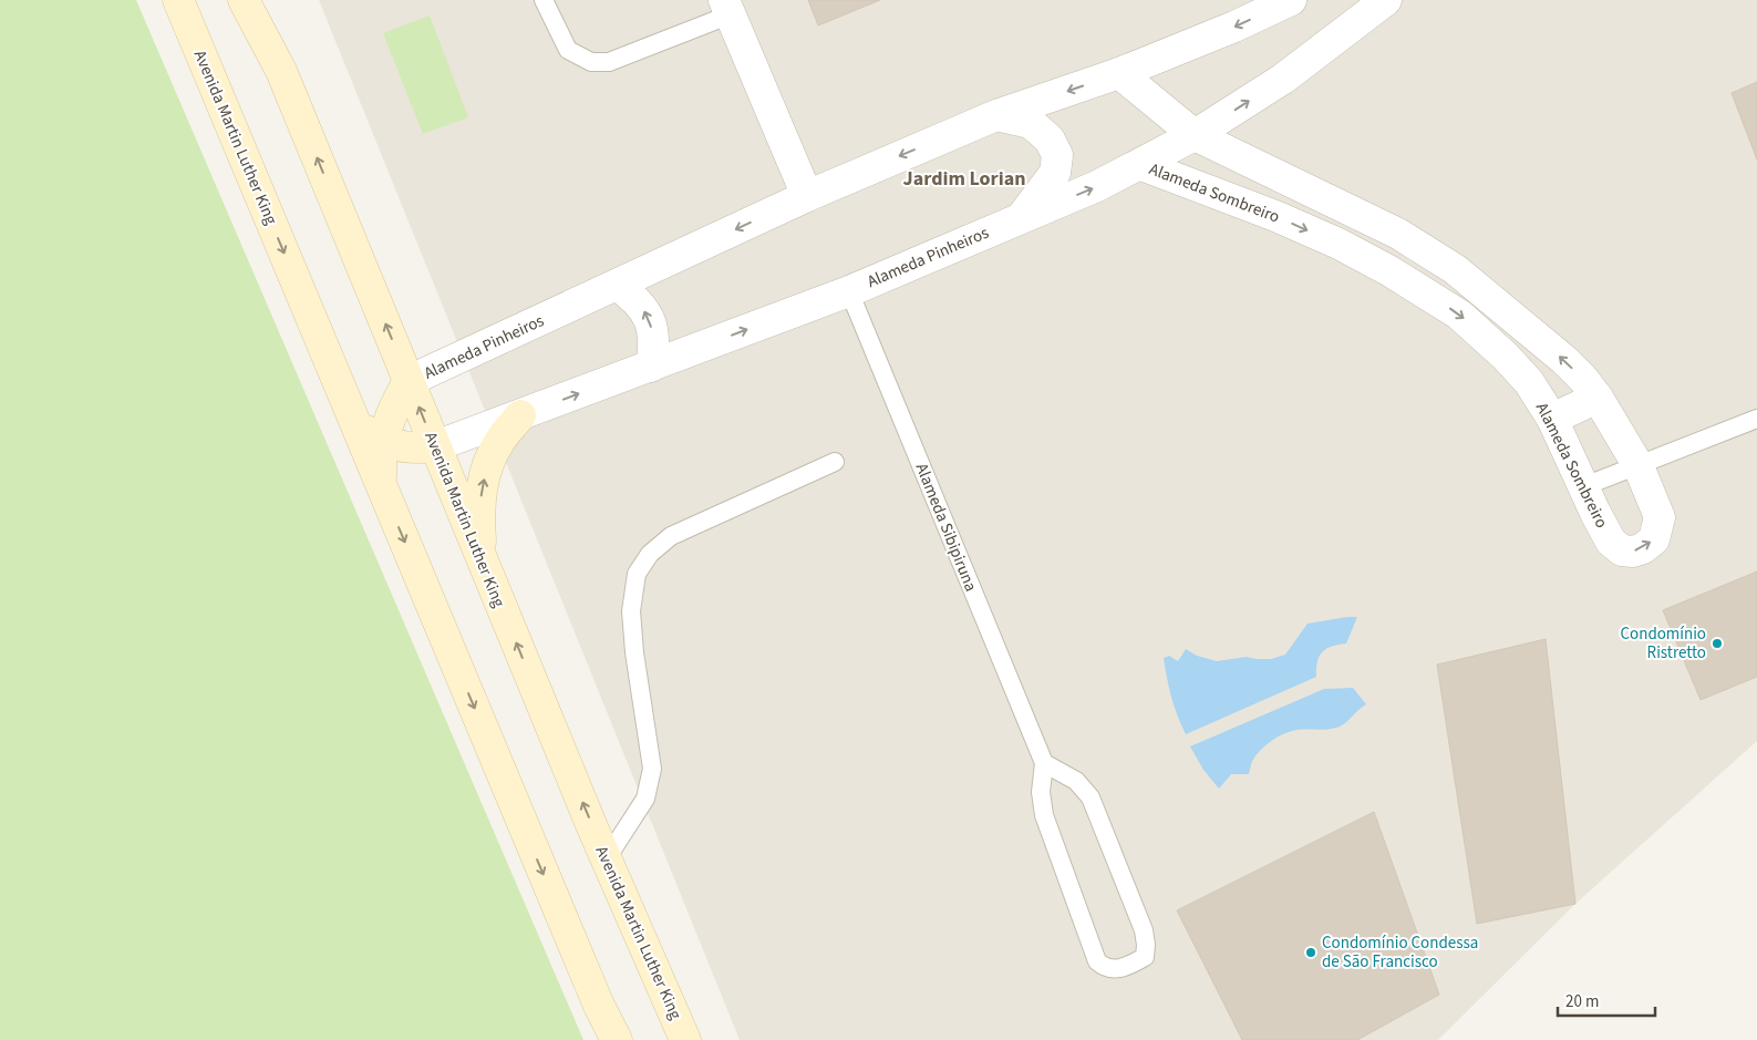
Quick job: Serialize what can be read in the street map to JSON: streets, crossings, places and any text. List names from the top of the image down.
{
  "streets": {
    "main road": ["Avenida Martin Luther King"],
    "street": ["Alameda Sombreiro", "Alameda Pinheiros"],
    "lane": ["Alameda Sibipiruna"]
  },
  "crossings": [
    ["Avenida Martin Luther King", "Alameda Pinheiros"],
    ["Alameda Sombreiro", "Alameda Pinheiros"],
    ["Alameda Pinheiros", "Alameda Sibipiruna"]
  ],
  "districts": ["Jardim Lorian"],
  "places": ["Condomínio Ristretto", "Condomínio Condessa de São Francisco"],
  "scale_bar": "20 m"
}
